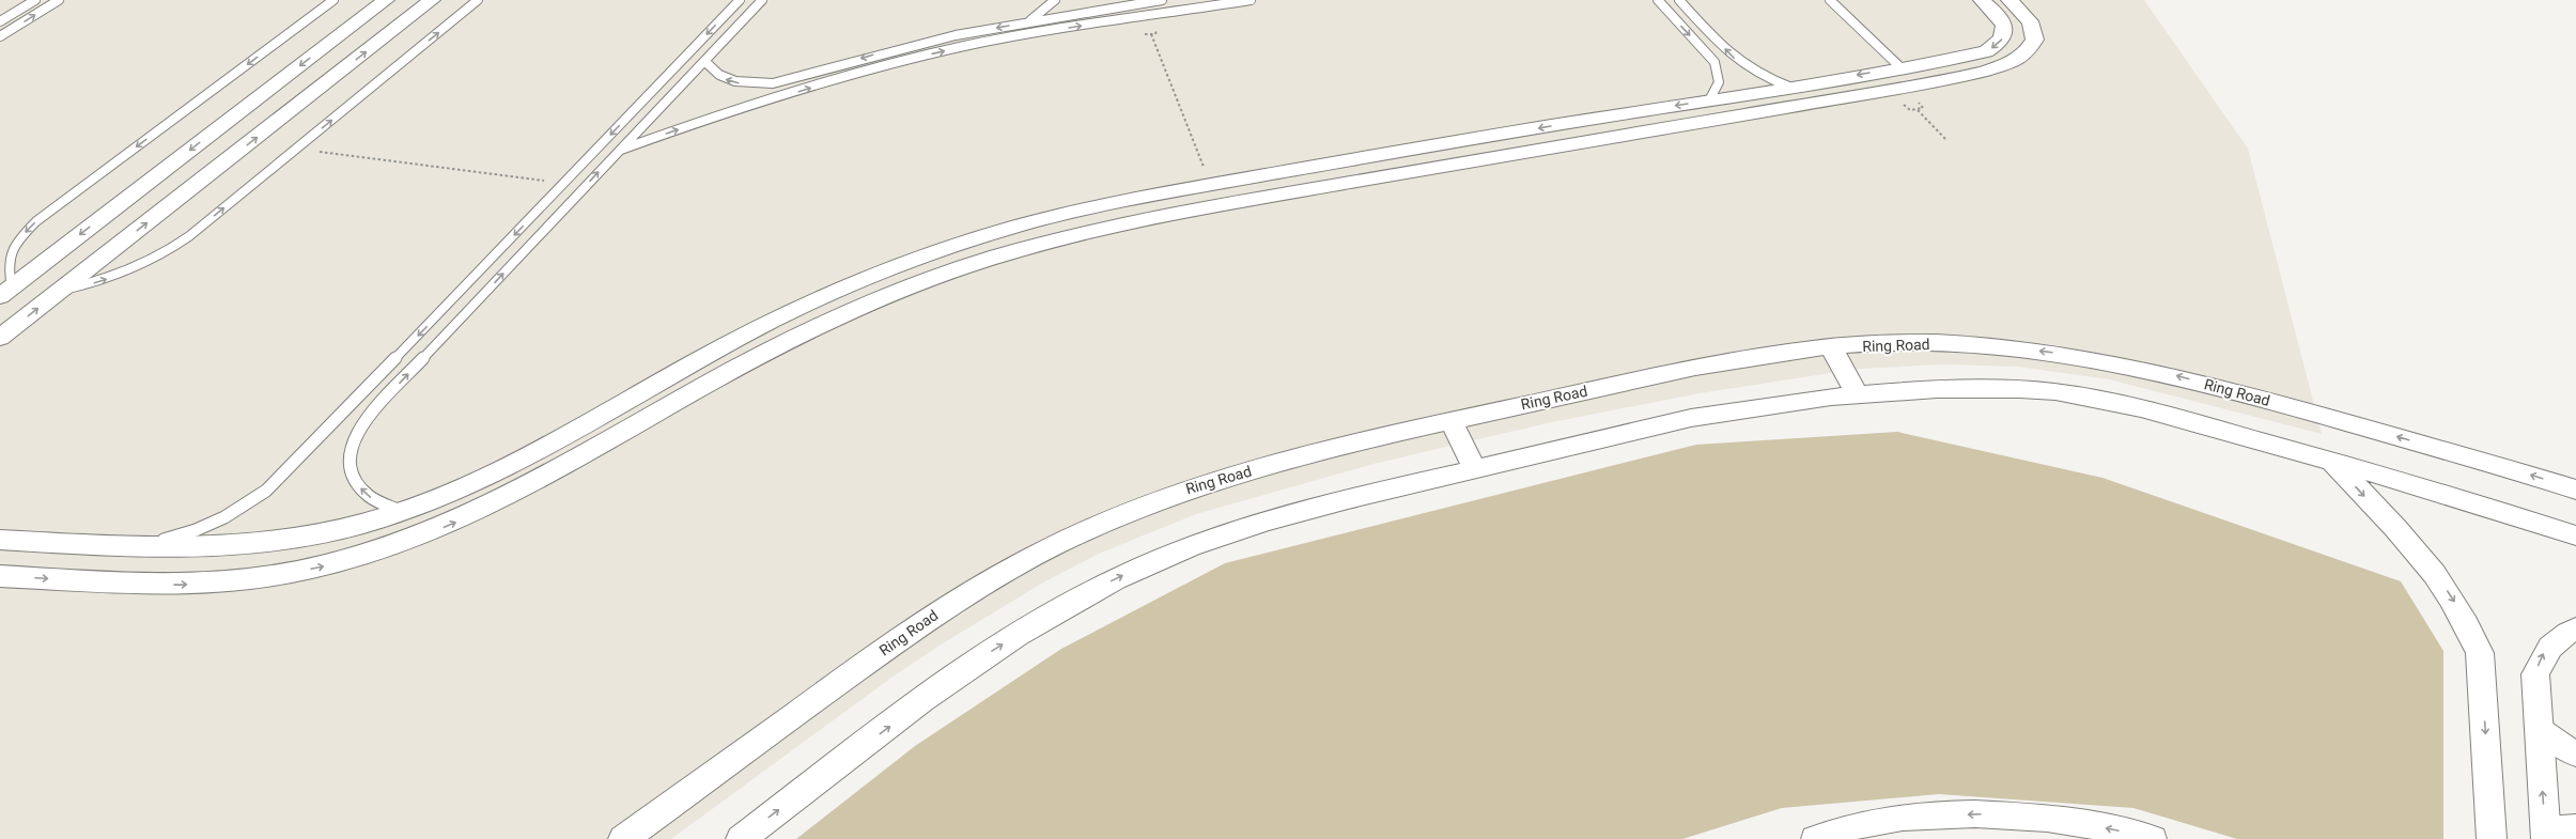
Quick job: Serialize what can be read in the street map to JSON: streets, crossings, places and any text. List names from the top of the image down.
{
  "streets": {
    "street": ["Ring Road"]
  }
}
